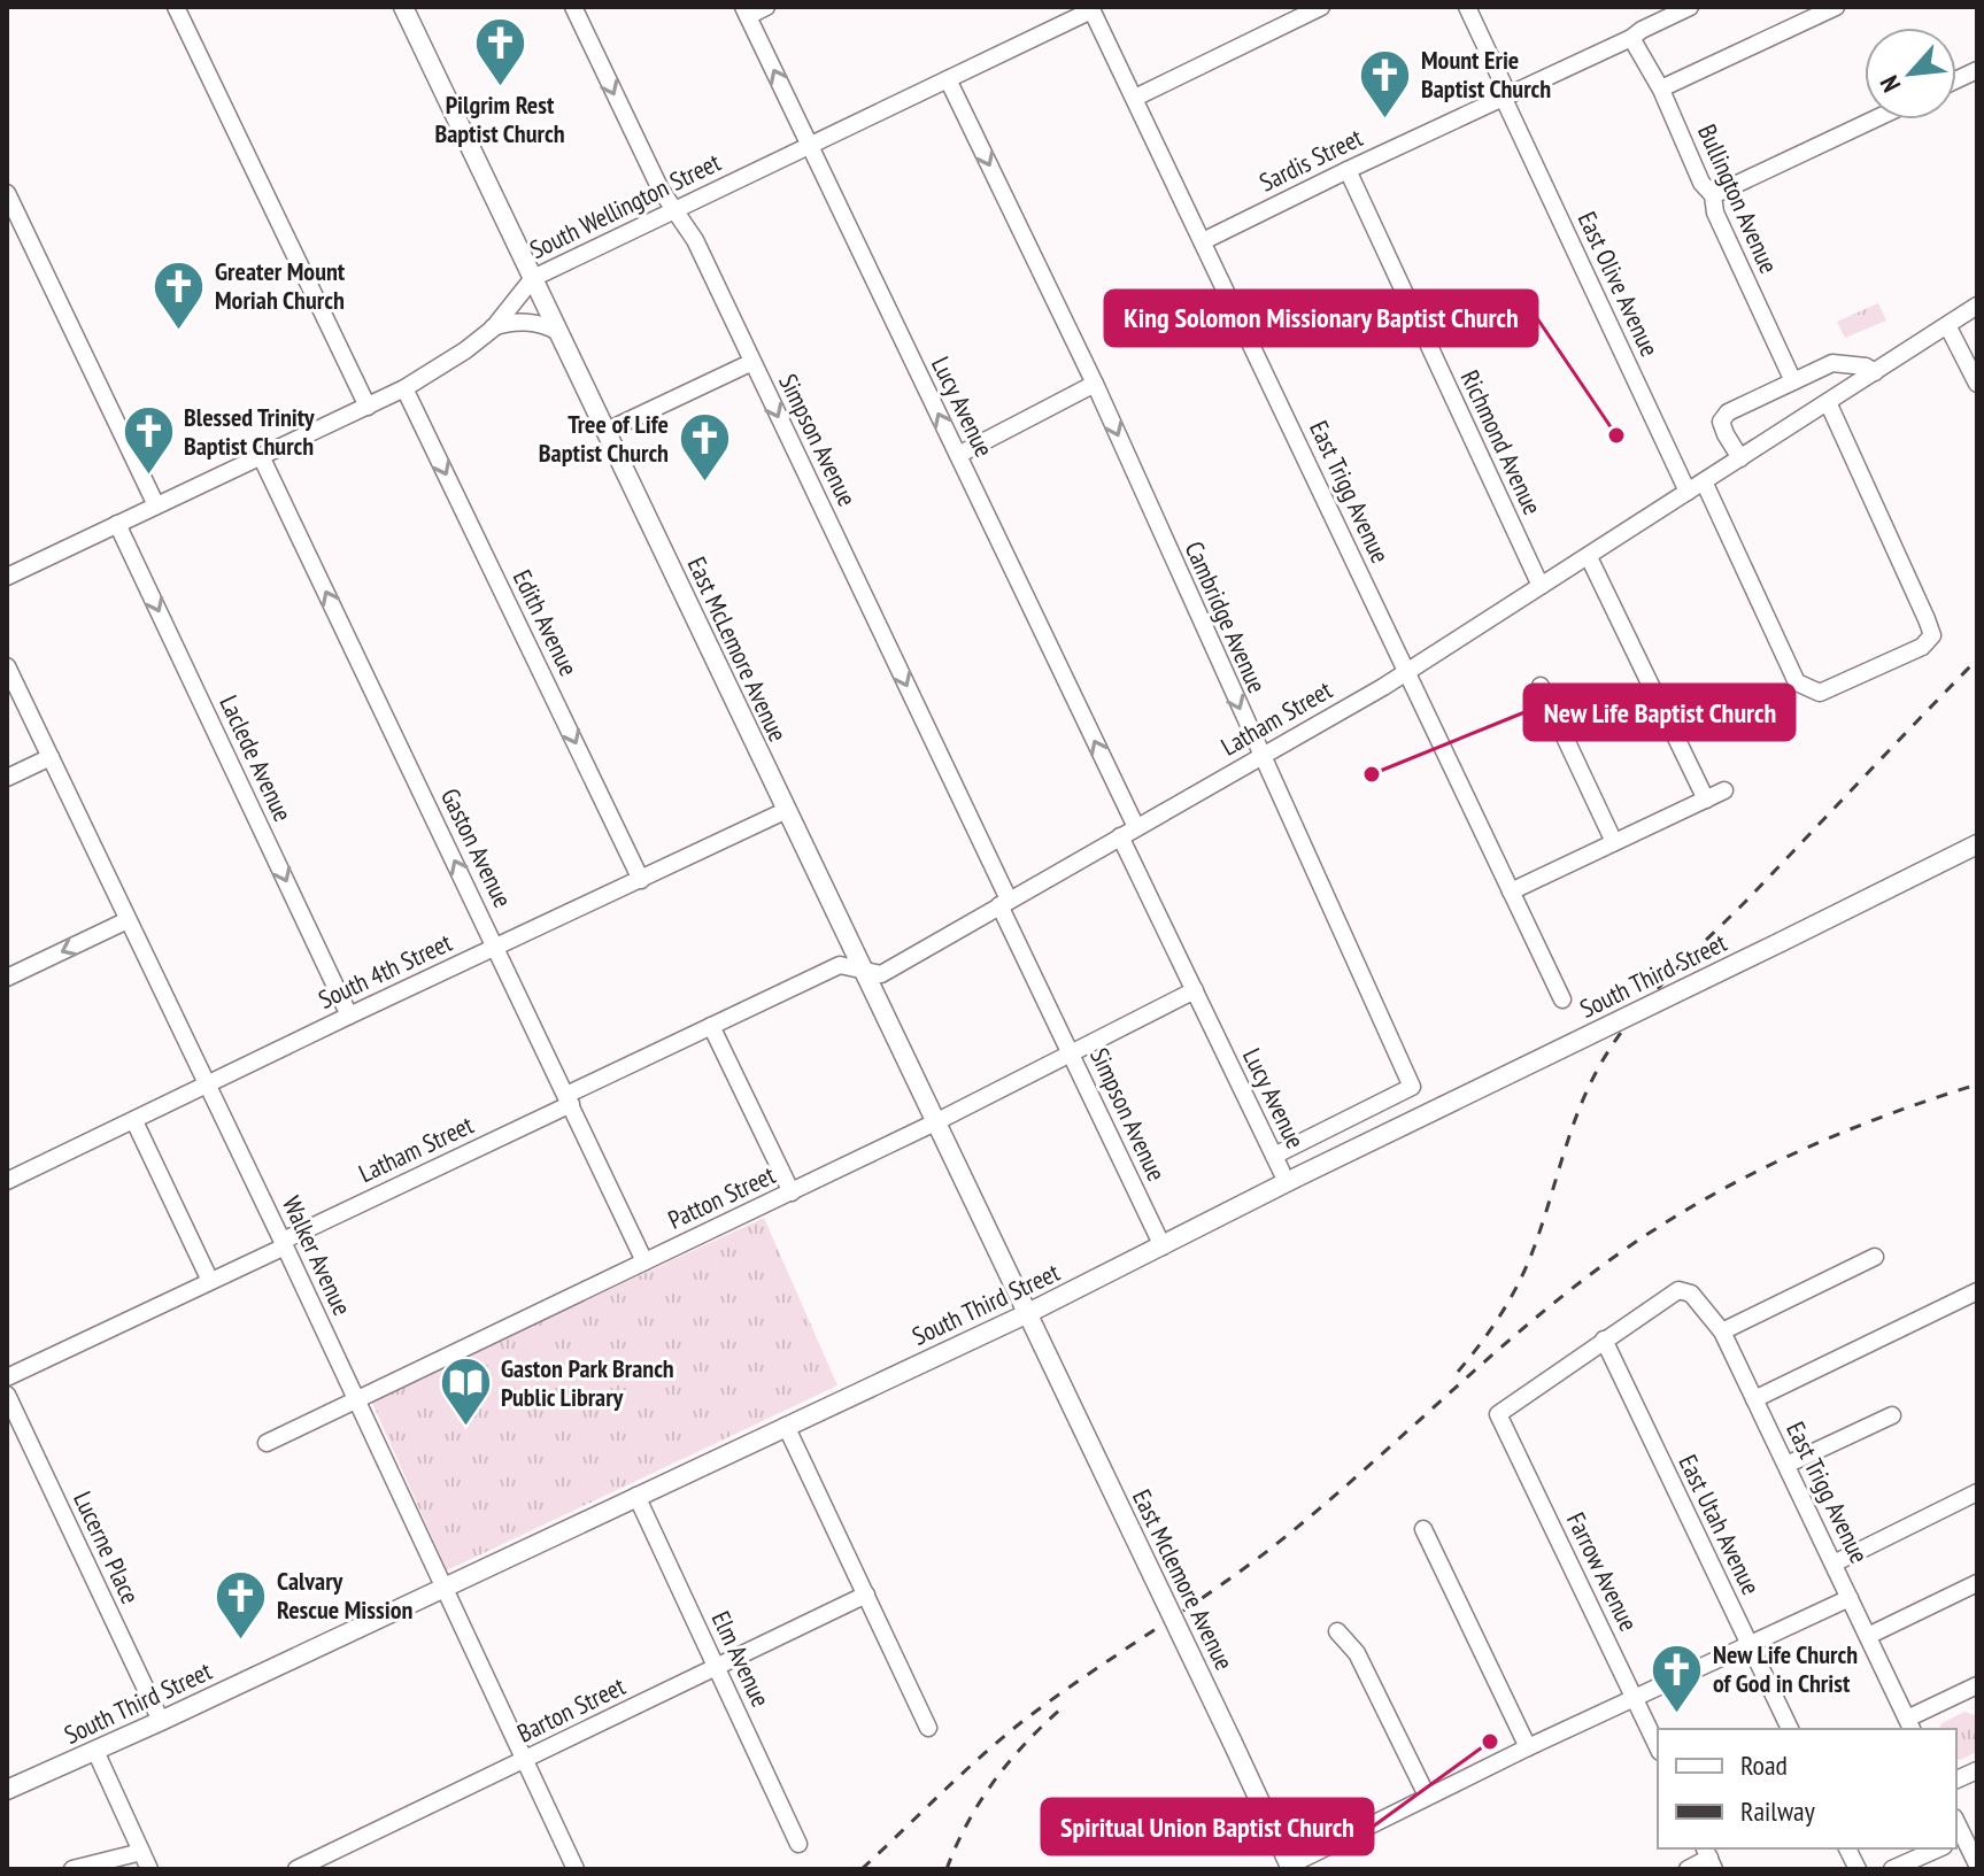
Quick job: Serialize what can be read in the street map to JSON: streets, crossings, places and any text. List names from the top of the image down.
{
  "streets": {
    "main road": ["East McLemore Avenue", "South Third Street", "East Mclemore Avenue"],
    "street": [
      "Sardis Street",
      "Bullington Avenue",
      "South Wellington Street",
      "East Olive Avenue",
      "Lucy Avenue",
      "Simpson Avenue",
      "Richmond Avenue",
      "East Trigg Avenue",
      "Cambridge Avenue",
      "Edith Avenue",
      "Latham Street",
      "Laclede Avenue",
      "Gaston Avenue",
      "South 4th Street",
      "Patton Street",
      "Walker Avenue",
      "East Utah Avenue",
      "Lucerne Place",
      "Farrow Avenue",
      "Elm Avenue",
      "Barton Street"
    ]
  },
  "crossings": [
    ["Sardis Street", "Bullington Avenue"],
    ["Sardis Street", "East Olive Avenue"],
    ["Sardis Street", "Richmond Avenue"],
    ["Sardis Street", "East Trigg Avenue"],
    ["South Wellington Street", "Lucy Avenue"],
    ["South Wellington Street", "Simpson Avenue"],
    ["South Wellington Street", "East Trigg Avenue"],
    ["South Wellington Street", "Cambridge Avenue"],
    ["South Wellington Street", "Edith Avenue"],
    ["South Wellington Street", "East McLemore Avenue"],
    ["South Wellington Street", "Laclede Avenue"],
    ["South Wellington Street", "Gaston Avenue"],
    ["East Olive Avenue", "Latham Street"],
    ["Lucy Avenue", "Cambridge Avenue"],
    ["Lucy Avenue", "Latham Street"],
    ["Lucy Avenue", "South Third Street"],
    ["Lucy Avenue", "Patton Street"],
    ["Simpson Avenue", "Latham Street"],
    ["Simpson Avenue", "South Third Street"],
    ["Simpson Avenue", "Patton Street"],
    ["Richmond Avenue", "Latham Street"],
    ["East Trigg Avenue", "Latham Street"],
    ["East Trigg Avenue", "East Utah Avenue"],
    ["East Trigg Avenue", "Farrow Avenue"],
    ["Cambridge Avenue", "Latham Street"],
    ["Edith Avenue", "South 4th Street"],
    ["East McLemore Avenue", "Latham Street"],
    ["East McLemore Avenue", "South 4th Street"],
    ["East McLemore Avenue", "South Third Street"],
    ["East McLemore Avenue", "Patton Street"],
    ["East McLemore Avenue", "East Mclemore Avenue"],
    ["Latham Street", "Gaston Avenue"],
    ["Latham Street", "Walker Avenue"],
    ["Laclede Avenue", "South 4th Street"],
    ["Gaston Avenue", "South 4th Street"],
    ["Gaston Avenue", "Patton Street"],
    ["South 4th Street", "Walker Avenue"],
    ["South Third Street", "Walker Avenue"],
    ["South Third Street", "Lucerne Place"],
    ["South Third Street", "East Mclemore Avenue"],
    ["South Third Street", "Elm Avenue"],
    ["Patton Street", "Walker Avenue"],
    ["Walker Avenue", "Barton Street"],
    ["East Utah Avenue", "Farrow Avenue"],
    ["Elm Avenue", "Barton Street"]
  ],
  "one_way": [
    "Lucy Avenue",
    "Simpson Avenue",
    "Cambridge Avenue",
    "Edith Avenue",
    "Laclede Avenue",
    "Gaston Avenue"
  ],
  "places": {
    "church": [
      "Pilgrim Rest Baptist Church",
      "Mount Erie Baptist Church",
      "Greater Mount Moriah Church",
      "Blessed Trinity Baptist Church",
      "Tree of Life Baptist Church",
      "Calvary Rescue Mission",
      "New Life Church of God in Christ"
    ],
    "other": ["King Solomon Missionary Baptist Church", "New Life Baptist Church", "Spiritual Union Baptist Church"],
    "library": ["Gaston Park Branch Public Library"]
  },
  "legend": ["Road", "Railway"],
  "north": "bottom left"
}
